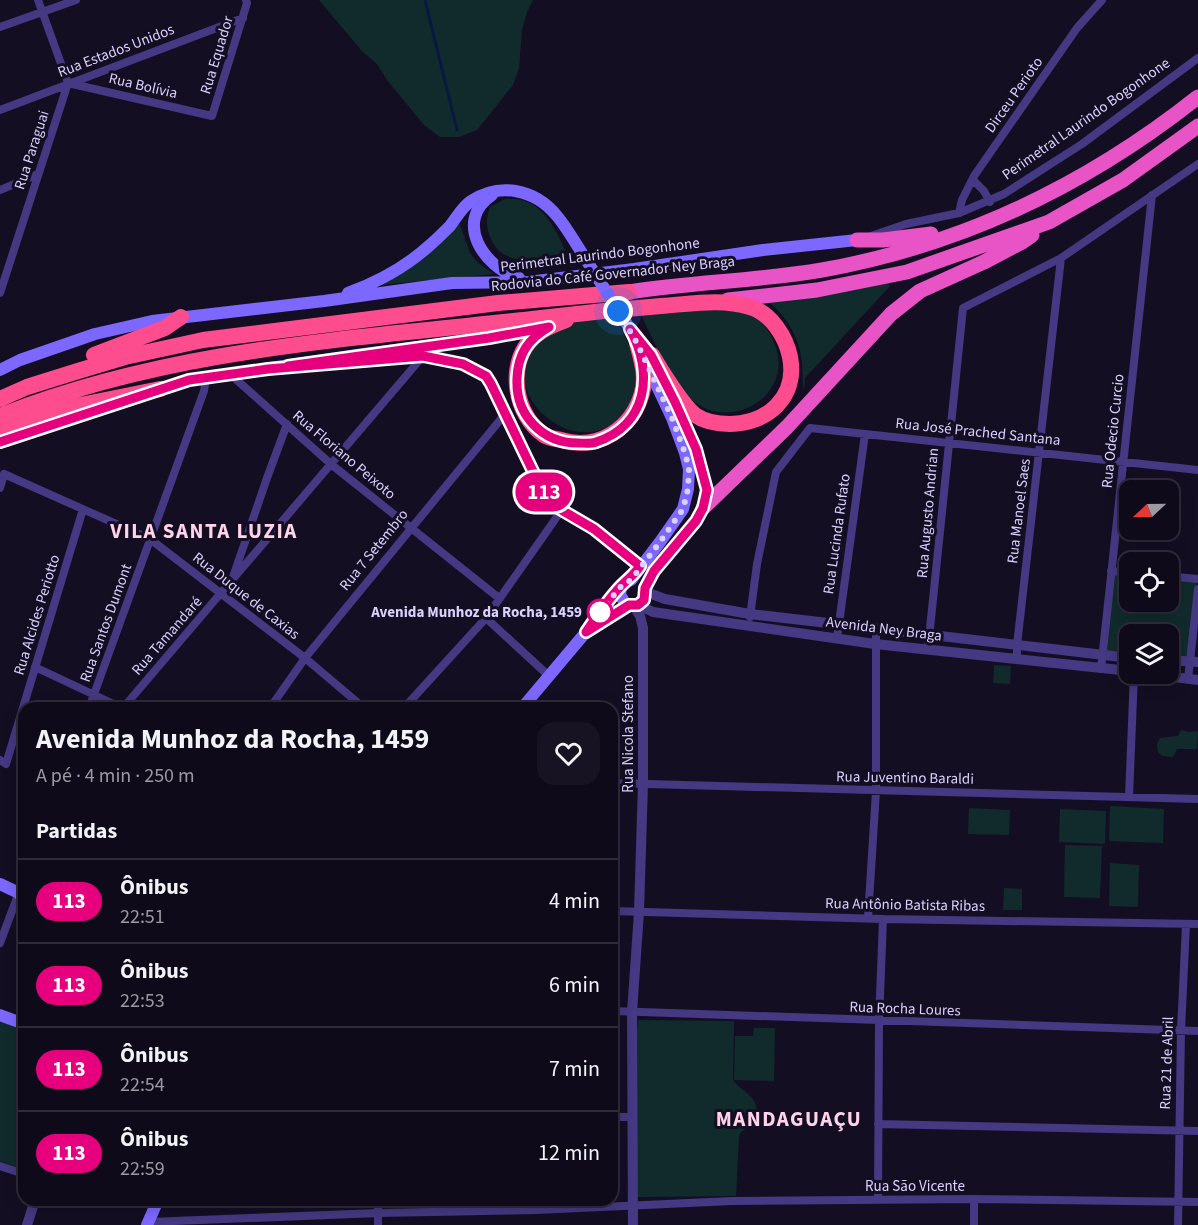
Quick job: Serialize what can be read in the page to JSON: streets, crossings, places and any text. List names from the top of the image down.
{
  "streets": {
    "highway": ["Rodovia do Café Governador Ney Braga"],
    "main road": ["Perimetral Laurindo Bogonhone"],
    "street": [
      "Rua Estados Unidos",
      "Rua Equador",
      "Rua Bolívia",
      "Dirceu Perioto",
      "Rua Paraguai",
      "Rua Odecio Curcio",
      "Rua José Prached Santana",
      "Rua Floriano Peixoto",
      "Rua Manoel Saes",
      "Rua Augusto Andrian",
      "Rua Lucinda Rufato",
      "Rua 7 Setembro",
      "Rua Duque de Caxias",
      "Rua Alcides Periotto",
      "Rua Santos Dumont",
      "Avenida Ney Braga",
      "Rua Tamandaré",
      "Rua Nicola Stefano",
      "Rua Juventino Baraldi",
      "Rua Antônio Batista Ribas",
      "Rua Rocha Loures",
      "Rua 21 de Abril",
      "Rua São Vicente"
    ]
  },
  "crossings": [
    ["Rua Estados Unidos", "Rua Equador"],
    ["Rua Estados Unidos", "Rua Bolívia"],
    ["Rua Estados Unidos", "Rua Paraguai"],
    ["Rua Equador", "Rua Bolívia"],
    ["Rua Bolívia", "Rua Paraguai"],
    ["Dirceu Perioto", "Perimetral Laurindo Bogonhone"],
    ["Rua Odecio Curcio", "Rua José Prached Santana"],
    ["Rua Odecio Curcio", "Avenida Ney Braga"],
    ["Rua José Prached Santana", "Rua Manoel Saes"],
    ["Rua José Prached Santana", "Rua Augusto Andrian"],
    ["Rua José Prached Santana", "Rua Lucinda Rufato"],
    ["Rua José Prached Santana", "Avenida Ney Braga"],
    ["Rua Floriano Peixoto", "Rua 7 Setembro"],
    ["Rua Floriano Peixoto", "Rua Tamandaré"],
    ["Rua Manoel Saes", "Rua Augusto Andrian"],
    ["Rua Manoel Saes", "Avenida Ney Braga"],
    ["Rua Augusto Andrian", "Avenida Ney Braga"],
    ["Rua Lucinda Rufato", "Avenida Ney Braga"],
    ["Rua 7 Setembro", "Rua Duque de Caxias"],
    ["Rua Duque de Caxias", "Rua Alcides Periotto"],
    ["Rua Duque de Caxias", "Rua Santos Dumont"],
    ["Rua Duque de Caxias", "Rua Tamandaré"],
    ["Avenida Ney Braga", "Rua Nicola Stefano"],
    ["Rua Nicola Stefano", "Rua Juventino Baraldi"],
    ["Rua Nicola Stefano", "Rua Antônio Batista Ribas"],
    ["Rua Nicola Stefano", "Rua Rocha Loures"],
    ["Rua Nicola Stefano", "Rua São Vicente"],
    ["Rua Antônio Batista Ribas", "Rua 21 de Abril"],
    ["Rua Rocha Loures", "Rua 21 de Abril"],
    ["Rua 21 de Abril", "Rua São Vicente"]
  ],
  "districts": ["VILA SANTA LUZIA", "MANDAGUAÇU"],
  "places": ["Avenida Munhoz da Rocha, 1459"],
  "lines": ["bus line 113"],
  "north": "left",
  "page": {
    "on_map": "113",
    "heading": [
      ["Avenida Munhoz da Rocha, 1459", "A pé · 4 min · 250 m"],
      "Partidas"
    ],
    "list": [
      {
        "mark": "113",
        "name": "Ônibus",
        "note": "22:51",
        "value": "4 min"
      },
      {
        "mark": "113",
        "name": "Ônibus",
        "note": "22:53",
        "value": "6 min"
      },
      {
        "mark": "113",
        "name": "Ônibus",
        "note": "22:54",
        "value": "7 min"
      },
      {
        "mark": "113",
        "name": "Ônibus",
        "note": "22:59",
        "value": "12 min"
      }
    ]
  }
}
